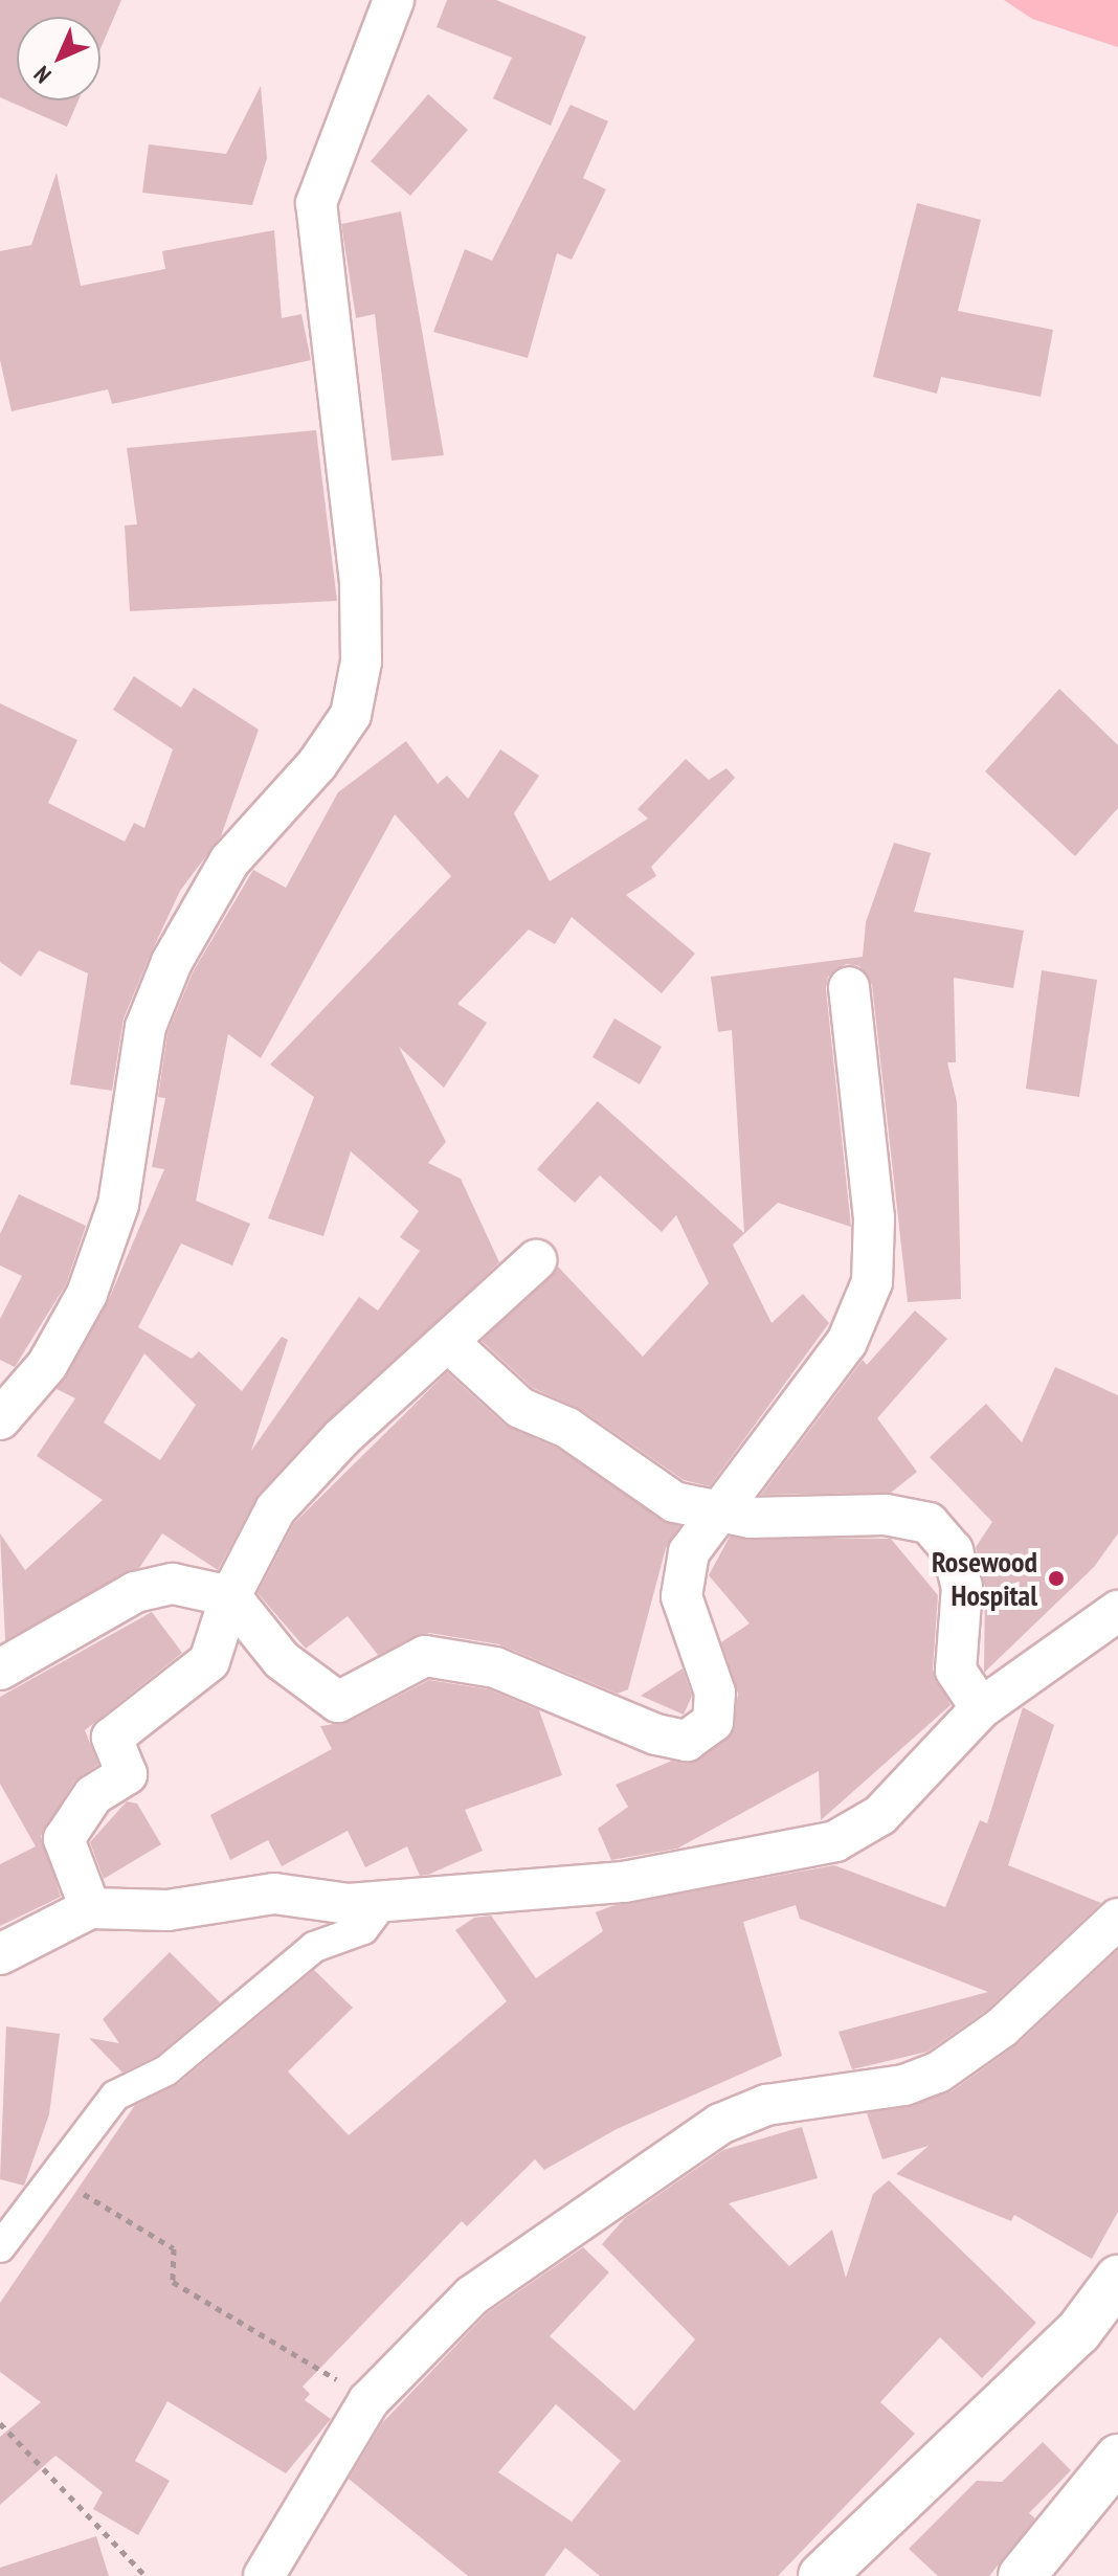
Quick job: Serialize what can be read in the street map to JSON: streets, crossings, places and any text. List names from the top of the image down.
{
  "places": ["Rosewood Hospital"],
  "north": "bottom left"
}
